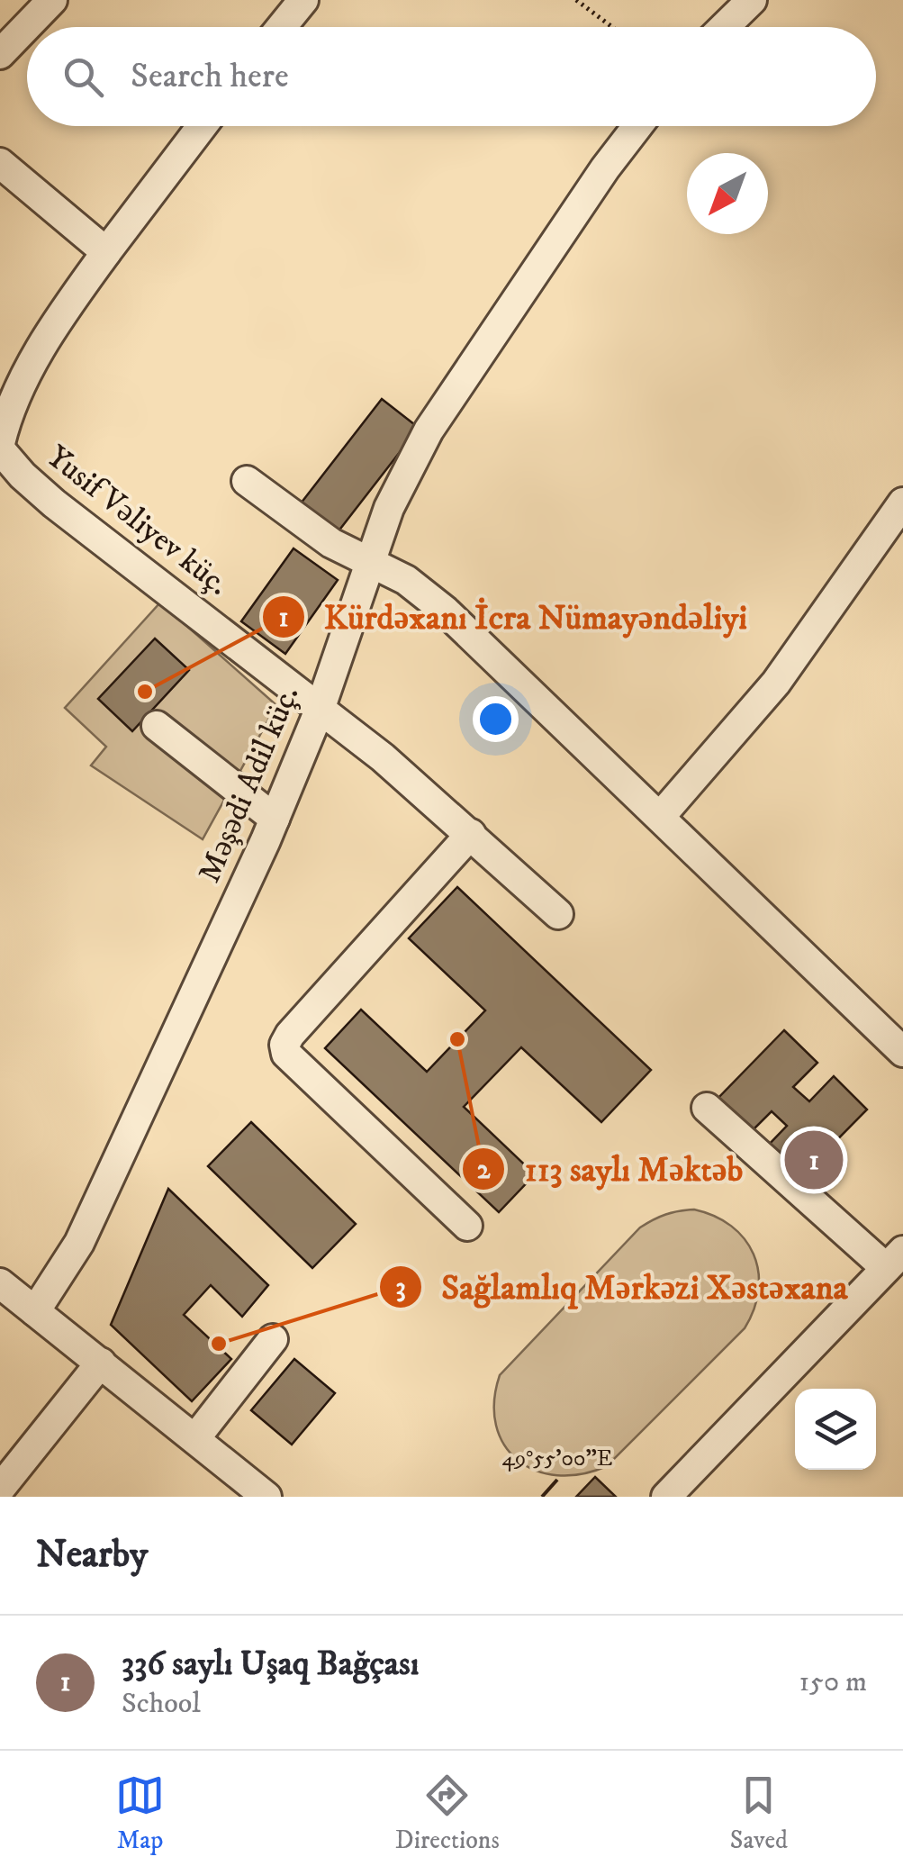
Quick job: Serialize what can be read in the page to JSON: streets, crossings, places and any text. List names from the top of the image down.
{
  "streets": {
    "street": ["Yusif Vəliyev küç.", "Məşədi Adil küç."]
  },
  "crossings": [
    ["Yusif Vəliyev küç.", "Məşədi Adil küç."]
  ],
  "places": ["Kürdəxanı İcra Nümayəndəliyi", "113 saylı Məktəb", "Sağlamlıq Mərkəzi Xəstəxana"],
  "north": "bottom left",
  "page": {
    "search": "Search here",
    "pins": "1",
    "heading": "Nearby",
    "list": [
      {
        "mark": "1",
        "name": "336 saylı Uşaq Bağçası",
        "note": "School",
        "value": "150 m"
      }
    ],
    "nav": ["Map", "Directions", "Saved"]
  },
  "coordinates": ["49°55'00\"E"]
}
